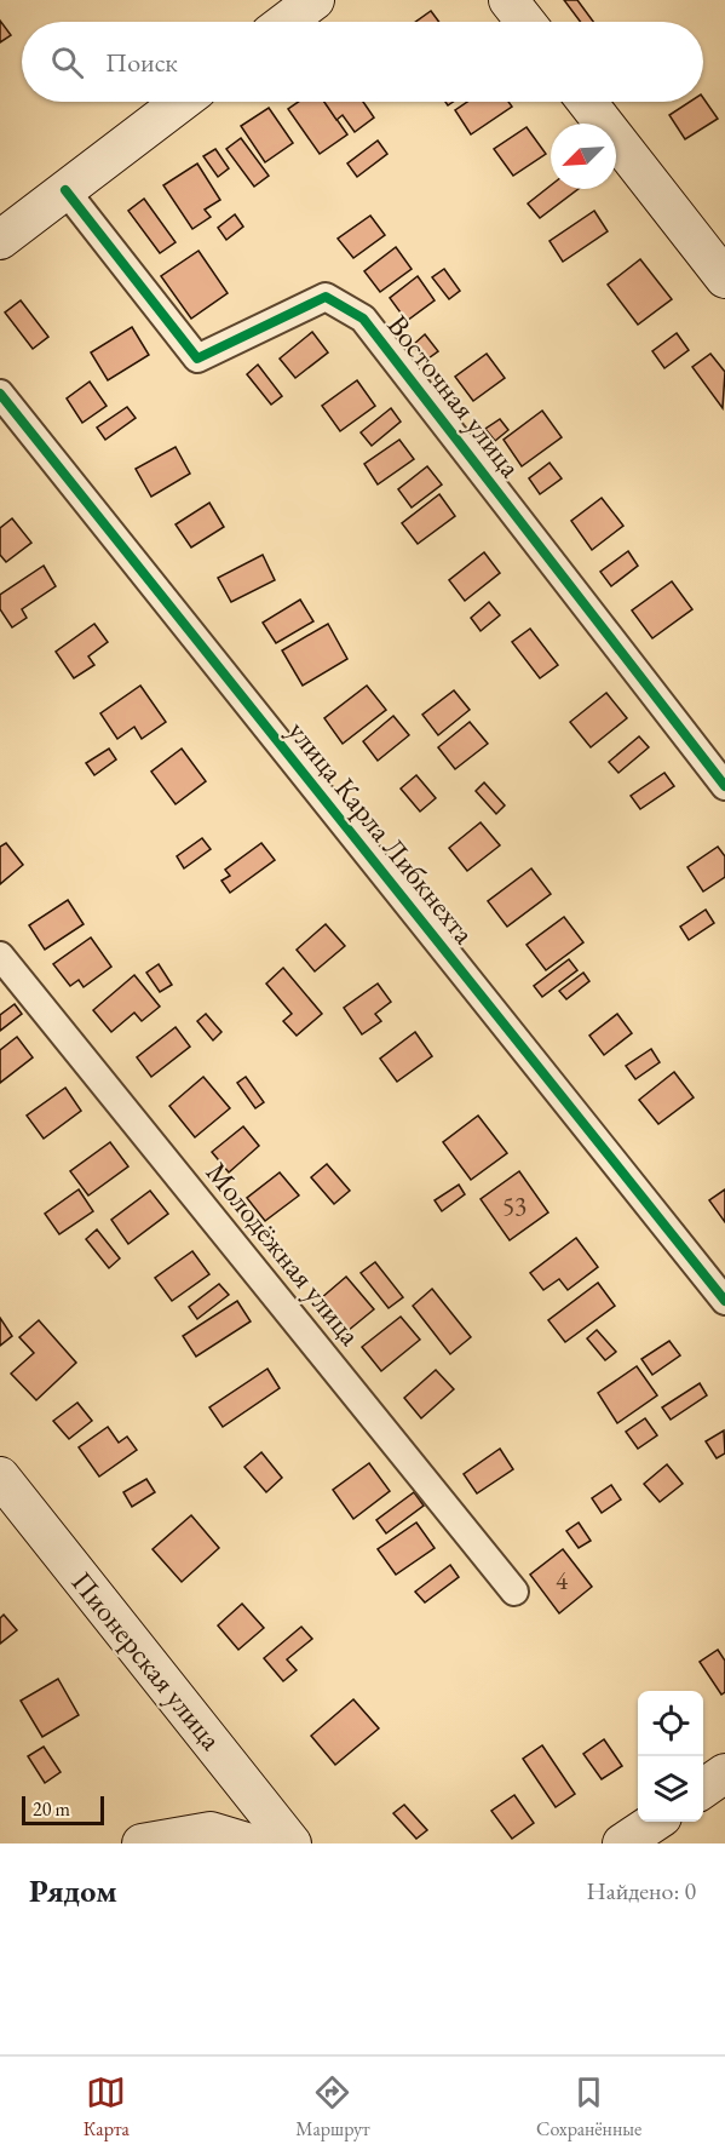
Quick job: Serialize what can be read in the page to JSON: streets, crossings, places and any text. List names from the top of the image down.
{
  "streets": {
    "street": [
      "Восточная улица",
      "улица Карла Либкнехта",
      "Молодёжная улица",
      "Пионерская улица"
    ]
  },
  "house_numbers": ["53", "4"],
  "scale_bar": "20 m",
  "north": "bottom left",
  "page": {
    "search": "Поиск",
    "scale": "20 m",
    "heading": ["Рядом", "Найдено: 0"],
    "nav": ["Карта", "Маршрут", "Сохранённые"]
  }
}
